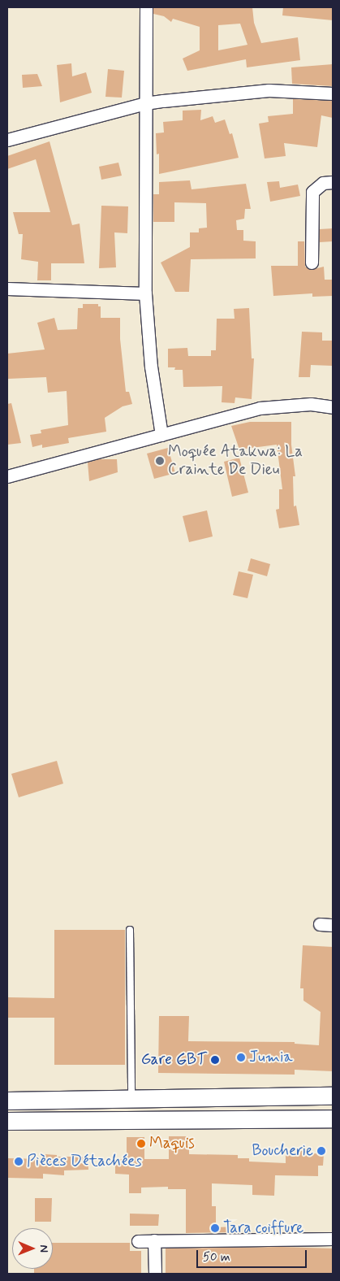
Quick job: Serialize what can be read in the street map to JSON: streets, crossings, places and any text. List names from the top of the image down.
{
  "places": [
    "Moquée Atakwa: La Crainte De Dieu",
    "Jumia",
    "Gare GBT",
    "Maquis",
    "Boucherie",
    "Pièces Détachées",
    "Tara coiffure"
  ],
  "scale_bar": "50 m",
  "north": "right"
}
